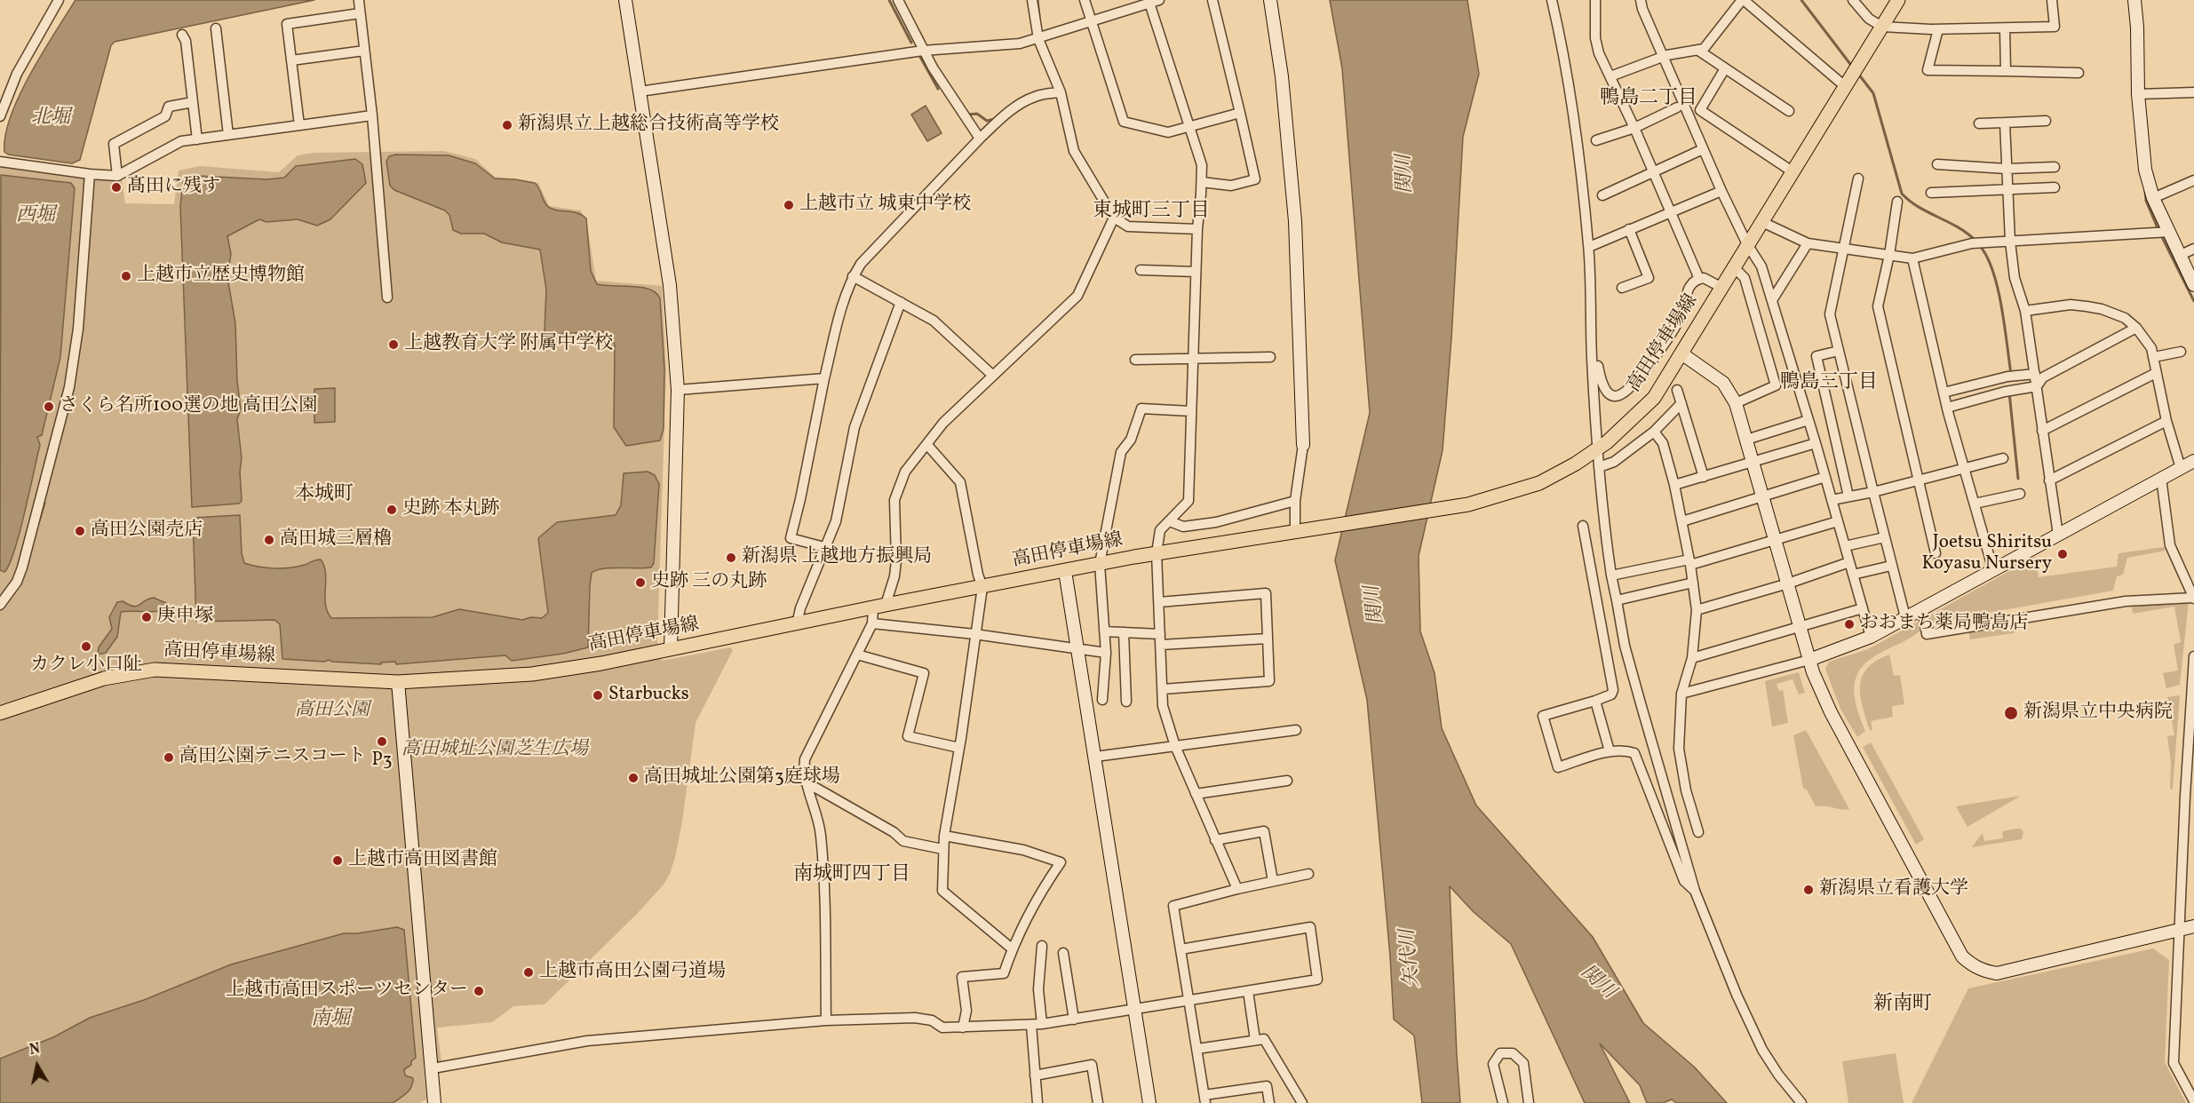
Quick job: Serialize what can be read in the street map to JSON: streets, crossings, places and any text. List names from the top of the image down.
{
  "streets": {
    "main road": ["高田停車場線"]
  },
  "districts": [
    "鴨島二丁目",
    "東城町三丁目",
    "鴨島三丁目",
    "本城町",
    "南城町四丁目",
    "新南町"
  ],
  "water": [
    "北堀",
    "関川",
    "西堀",
    "矢代川",
    "南堀"
  ],
  "parks": ["高田公園", "高田城址公園芝生広場"],
  "places": [
    "新潟県立上越総合技術高等学校",
    "髙田に残す",
    "上越市立 城東中学校",
    "上越市立歴史博物館",
    "上越教育大学 附属中学校",
    "さくら名所100選の地 高田公園",
    "史跡 本丸跡",
    "高田公園売店",
    "高田城三層櫓",
    "Joetsu Shiritsu Koyasu Nursery",
    "新潟県 上越地方振興局",
    "史跡 三の丸跡",
    "庚申塚",
    "おおまち薬局鴨島店",
    "カクレ小口阯",
    "Starbucks",
    "新潟県立中央病院",
    "P3",
    "高田公園テニスコート",
    "高田城址公園第3庭球場",
    "上越市高田図書館",
    "新潟県立看護大学",
    "上越市高田公園弓道場",
    "上越市高田スポーツセンター"
  ],
  "north": "top"
}
